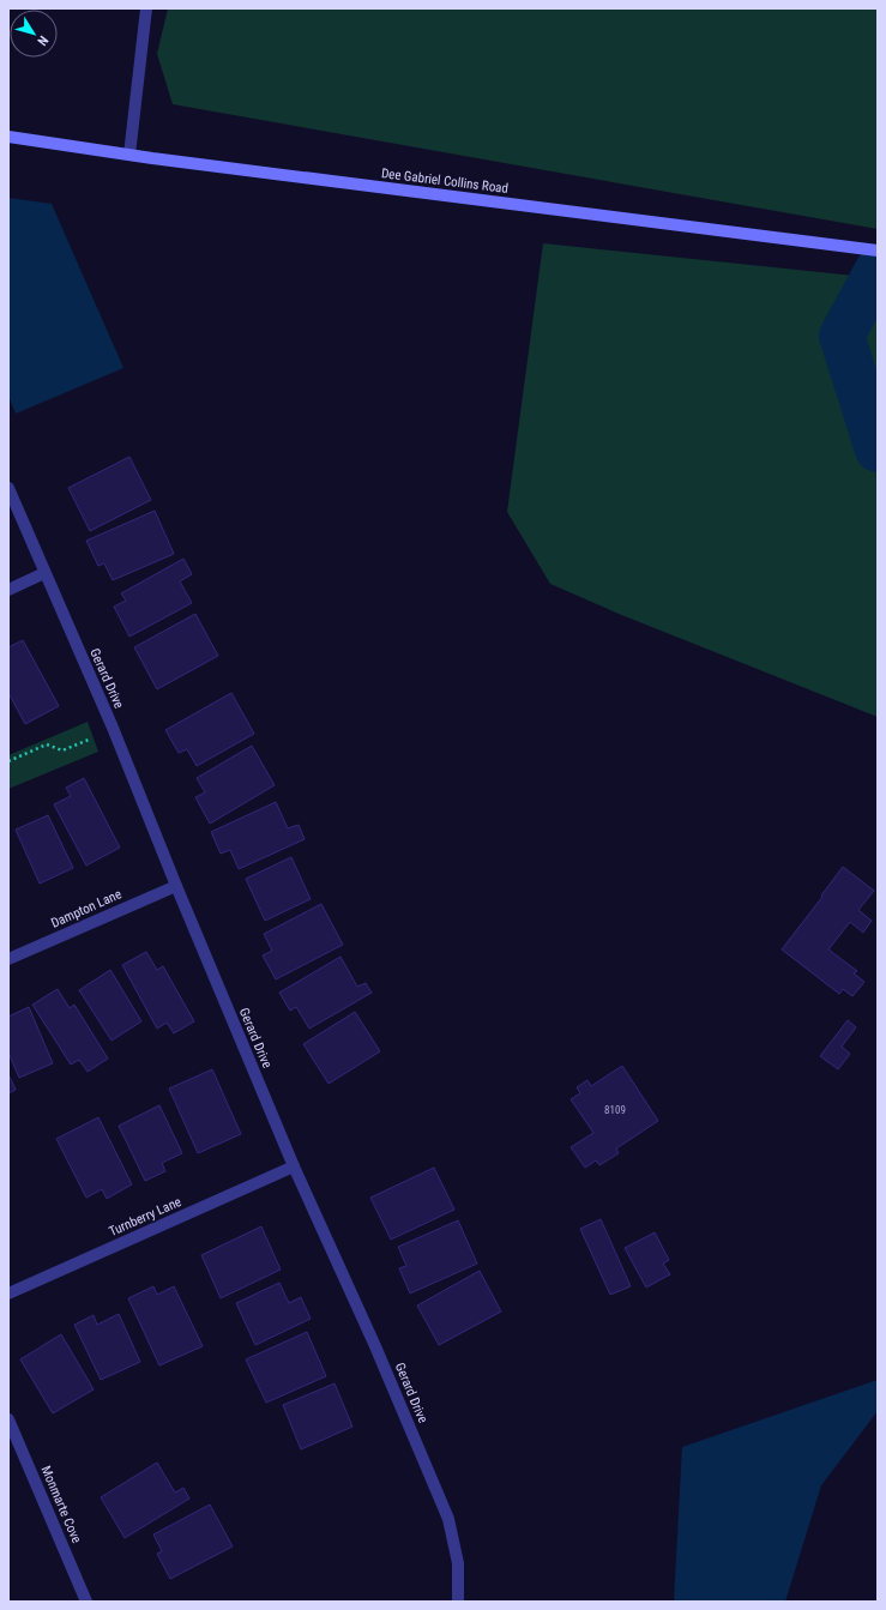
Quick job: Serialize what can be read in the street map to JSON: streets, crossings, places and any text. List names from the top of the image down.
{
  "streets": {
    "street": [
      "Dee Gabriel Collins Road",
      "Gerard Drive",
      "Dampton Lane",
      "Turnberry Lane",
      "Monmarte Cove"
    ]
  },
  "crossings": [
    ["Gerard Drive", "Dampton Lane"],
    ["Gerard Drive", "Turnberry Lane"]
  ],
  "house_numbers": ["8109"],
  "north": "bottom right"
}
